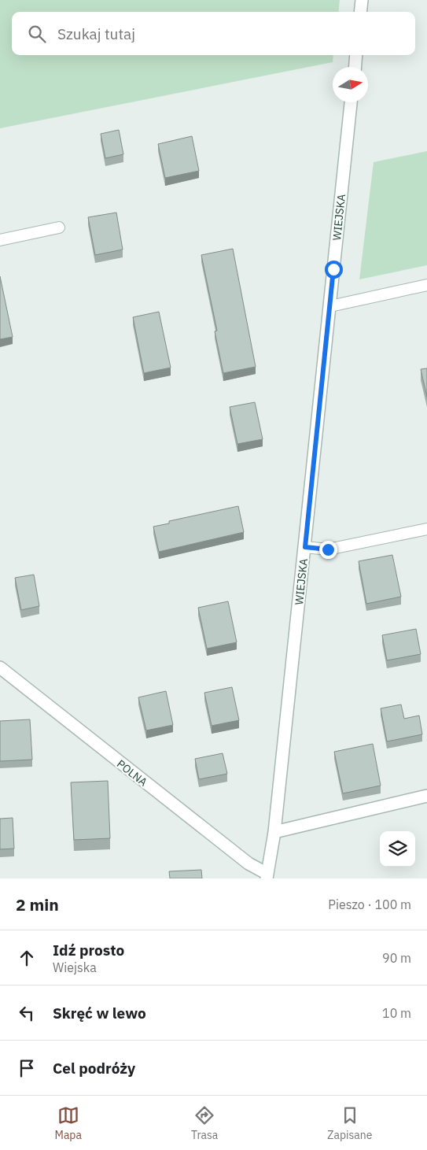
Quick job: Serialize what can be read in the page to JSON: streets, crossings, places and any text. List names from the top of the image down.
{
  "streets": {
    "street": ["WIEJSKA", "POLNA"]
  },
  "crossings": [
    ["WIEJSKA", "POLNA"]
  ],
  "north": "right",
  "page": {
    "search": "Szukaj tutaj",
    "heading": ["2 min", "Pieszo · 100 m"],
    "list": [
      ["Idź prosto", "Wiejska", "90 m"],
      ["Skręć w lewo", "10 m"],
      "Cel podróży"
    ],
    "nav": ["Mapa", "Trasa", "Zapisane"]
  }
}
